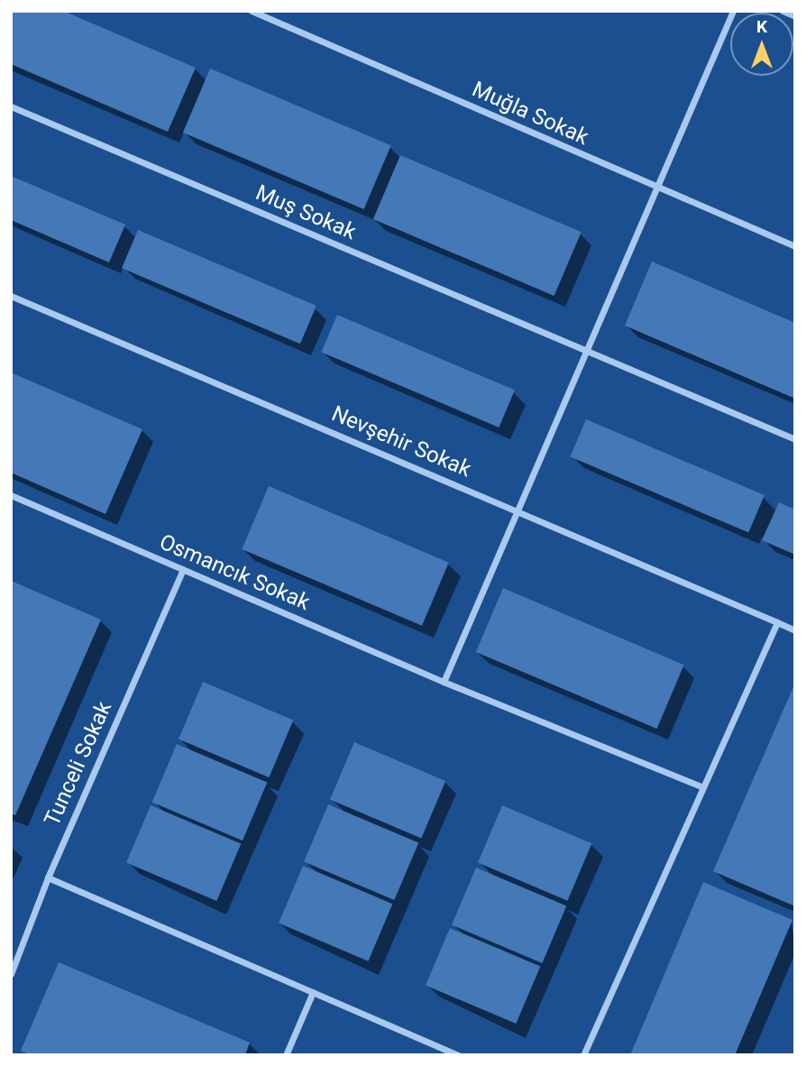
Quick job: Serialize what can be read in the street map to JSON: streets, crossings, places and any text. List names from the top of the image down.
{
  "streets": {
    "street": [
      "Muğla Sokak",
      "Muş Sokak",
      "Nevşehir Sokak",
      "Osmancık Sokak",
      "Tunceli Sokak"
    ]
  },
  "crossings": [
    ["Osmancık Sokak", "Tunceli Sokak"]
  ],
  "north": "top"
}
